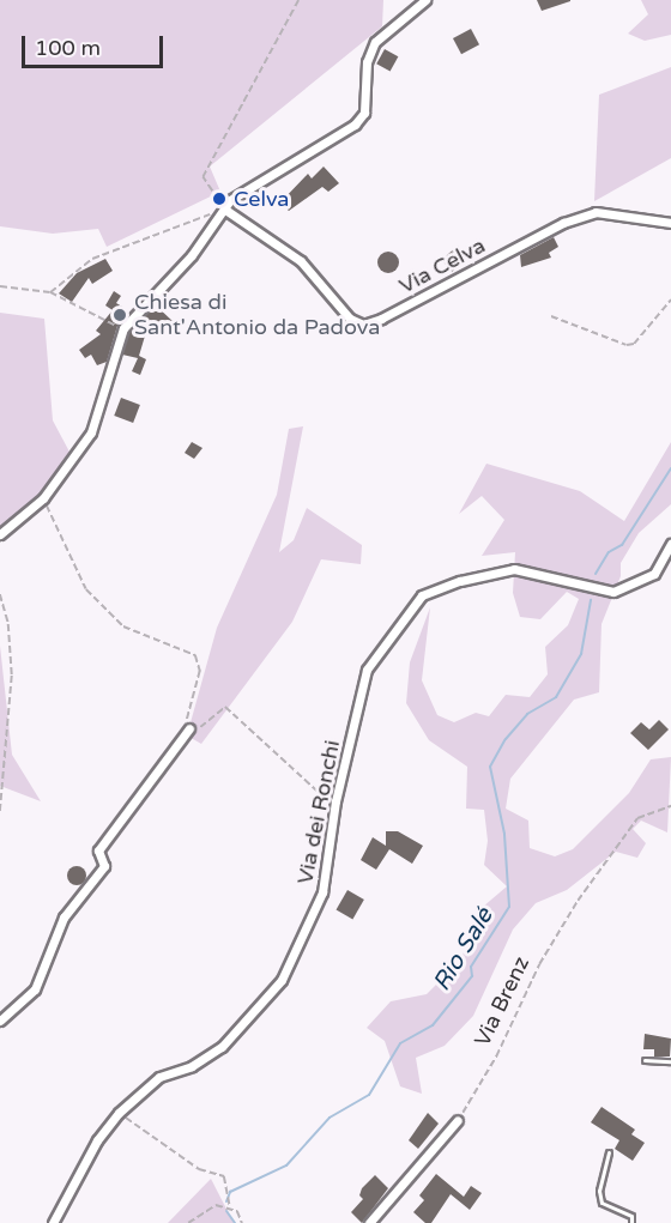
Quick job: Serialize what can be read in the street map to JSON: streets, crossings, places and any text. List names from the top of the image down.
{
  "streets": {
    "street": ["Via Celva", "Via dei Ronchi"],
    "path": ["Via Brenz"]
  },
  "water": ["Rio Salé"],
  "places": ["Celva", "Chiesa di Sant'Antonio da Padova"],
  "scale_bar": "100 m"
}
